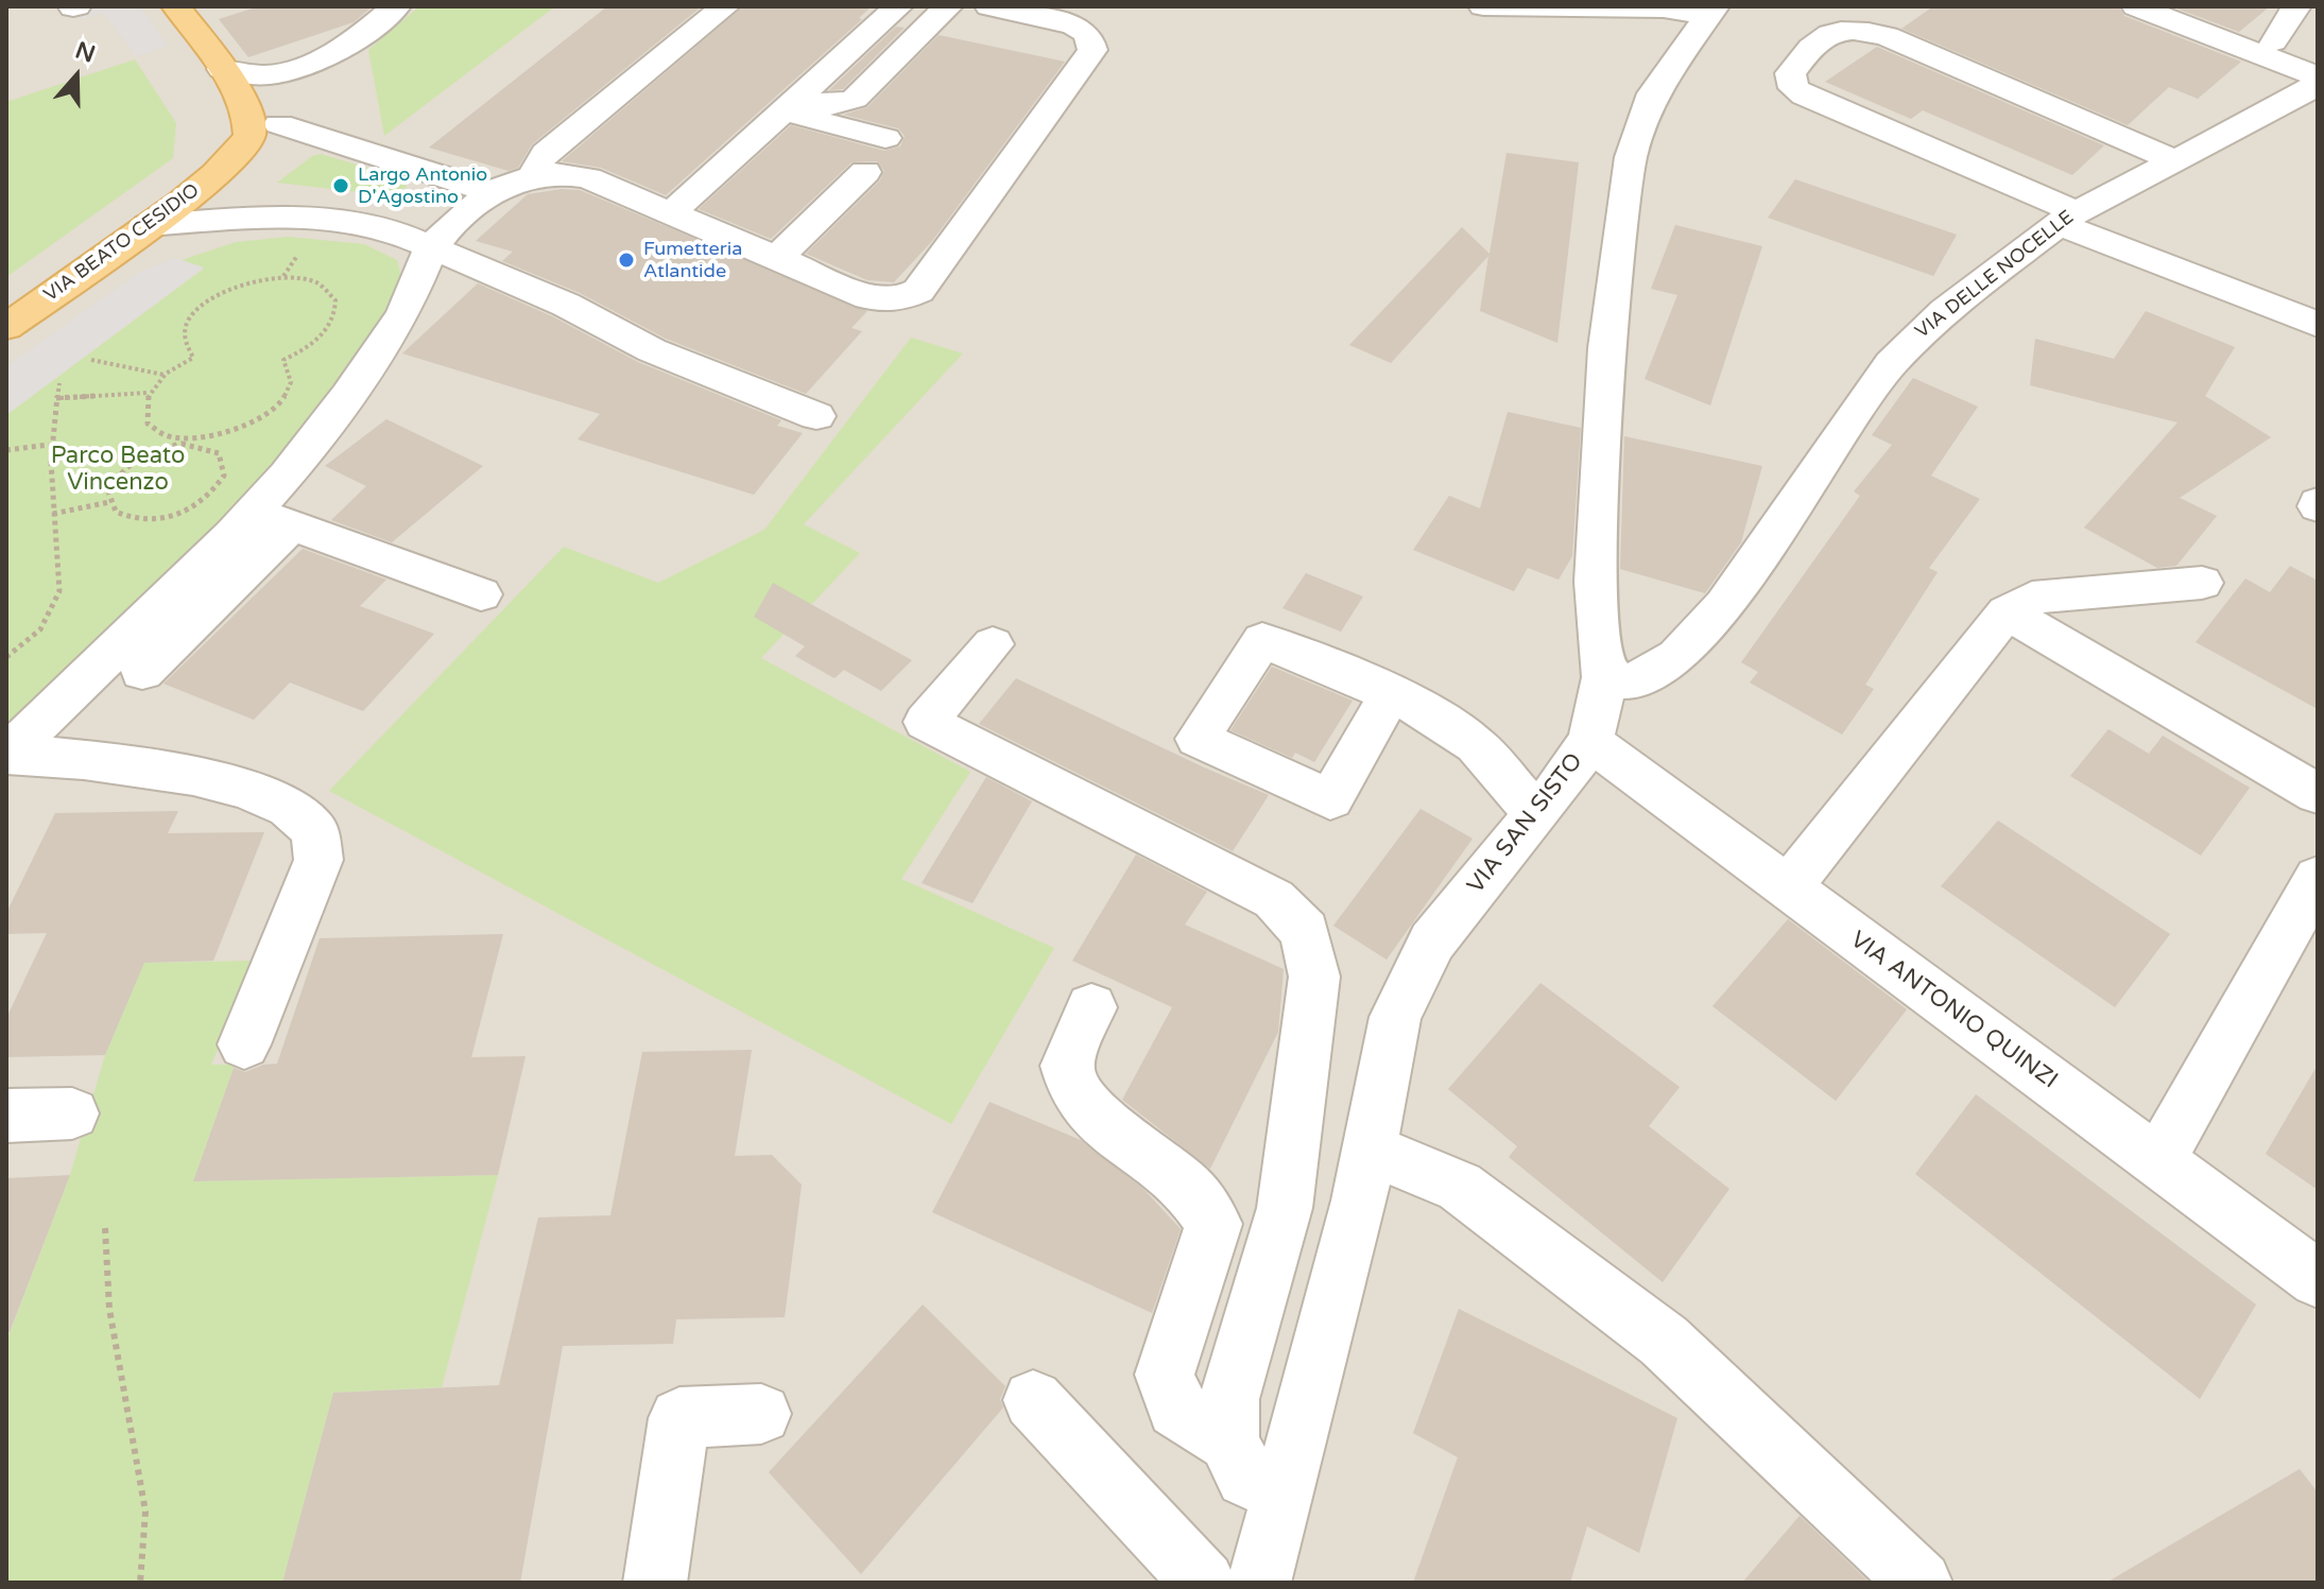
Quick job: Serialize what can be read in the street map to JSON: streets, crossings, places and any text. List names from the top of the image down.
{
  "streets": {
    "main road": ["VIA BEATO CESIDIO"],
    "street": ["VIA DELLE NOCELLE", "VIA SAN SISTO", "VIA ANTONIO QUINZI"]
  },
  "crossings": [
    ["VIA DELLE NOCELLE", "VIA SAN SISTO"],
    ["VIA SAN SISTO", "VIA ANTONIO QUINZI"]
  ],
  "parks": ["Parco Beato Vincenzo"],
  "places": ["Largo Antonio D'Agostino", "Fumetteria Atlantide"],
  "north": "top"
}
